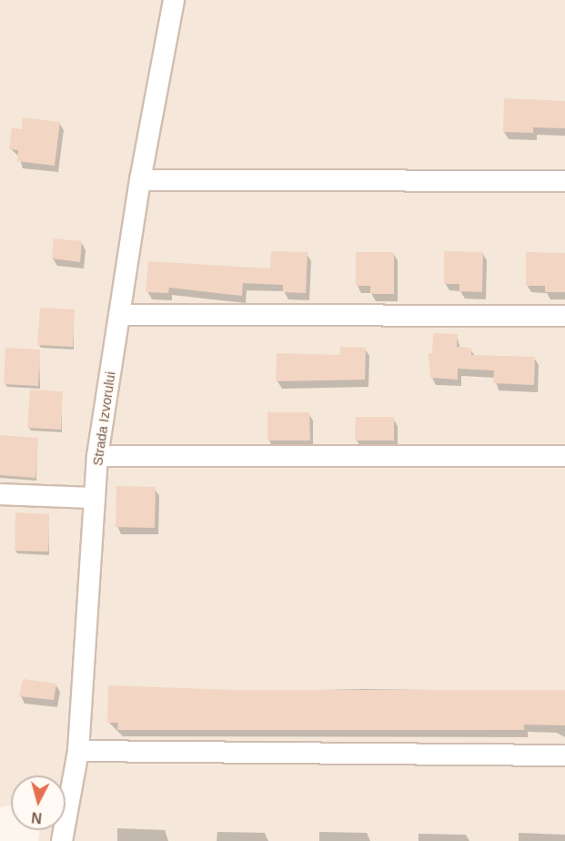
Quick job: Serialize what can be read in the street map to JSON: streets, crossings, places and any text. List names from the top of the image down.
{
  "streets": {
    "street": ["Strada Izvorului"]
  },
  "north": "bottom"
}
